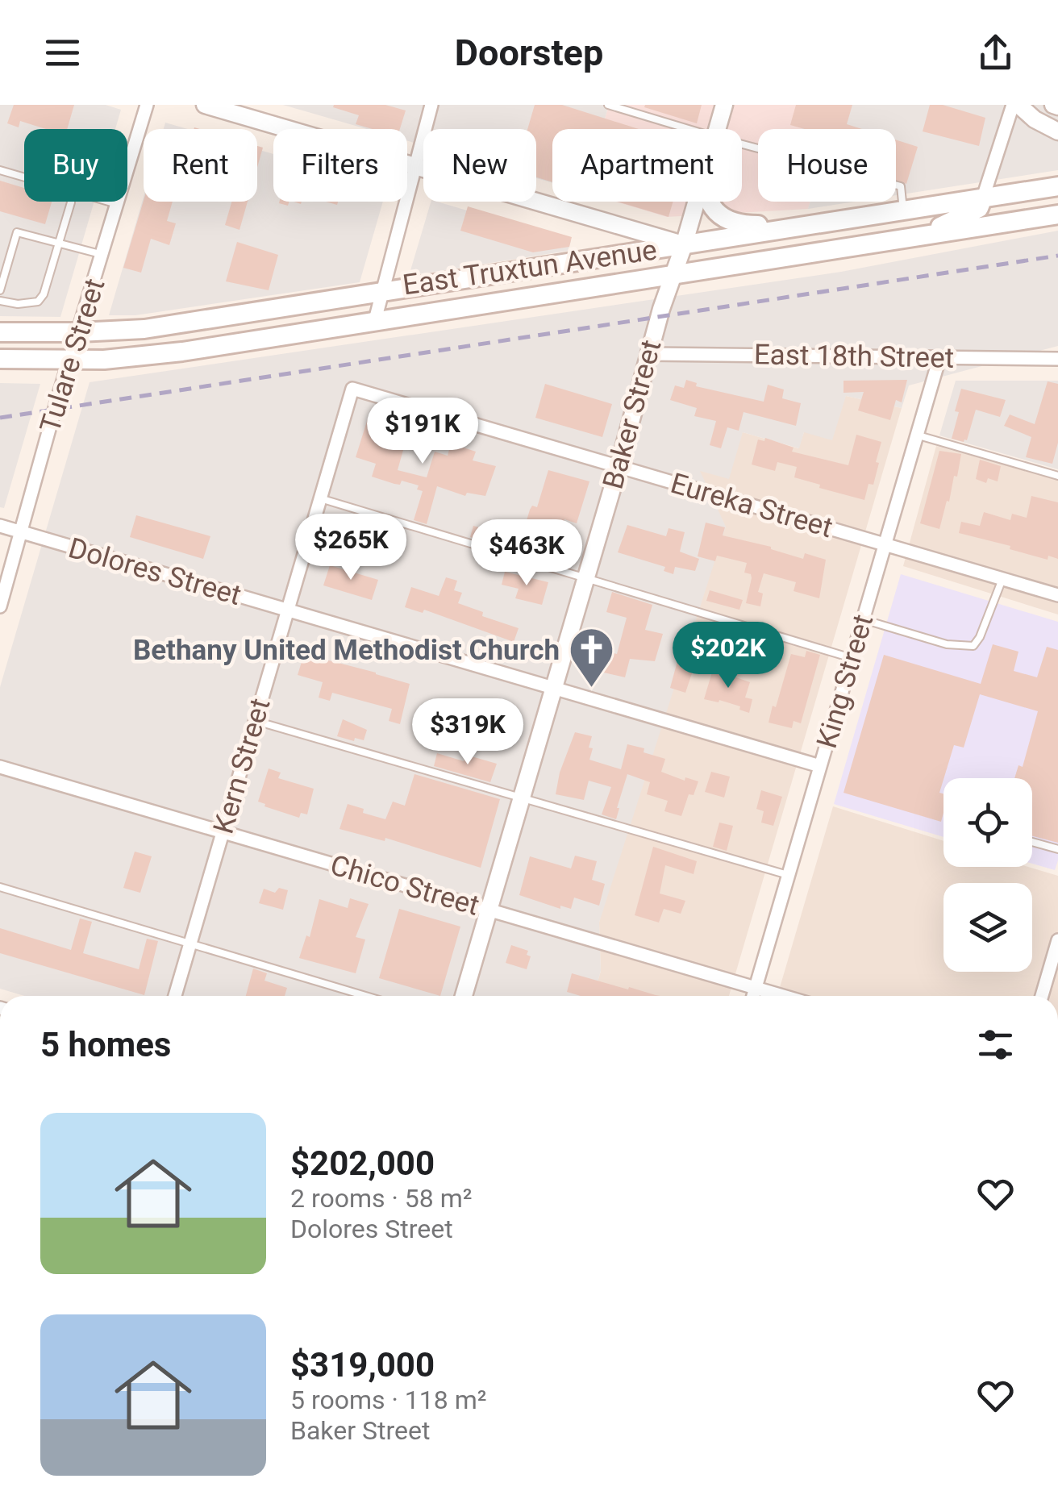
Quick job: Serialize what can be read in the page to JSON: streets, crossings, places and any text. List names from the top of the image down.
{
  "streets": {
    "main road": ["East Truxtun Avenue"],
    "street": [
      "Tulare Street",
      "East 18th Street",
      "Baker Street",
      "Eureka Street",
      "Dolores Street",
      "King Street",
      "Kern Street",
      "Chico Street"
    ]
  },
  "crossings": [
    ["East Truxtun Avenue", "Tulare Street"],
    ["East Truxtun Avenue", "Baker Street"],
    ["Tulare Street", "Dolores Street"],
    ["East 18th Street", "Baker Street"],
    ["East 18th Street", "King Street"],
    ["Baker Street", "Eureka Street"],
    ["Baker Street", "Dolores Street"],
    ["Baker Street", "Chico Street"],
    ["Eureka Street", "King Street"],
    ["Eureka Street", "Kern Street"],
    ["Dolores Street", "King Street"],
    ["Dolores Street", "Kern Street"],
    ["King Street", "Chico Street"],
    ["Kern Street", "Chico Street"]
  ],
  "places": {
    "church": ["Bethany United Methodist Church"]
  },
  "page": {
    "header": "Doorstep",
    "chip": [
      "Buy",
      "Rent",
      "Filters",
      "New",
      "Apartment",
      "House"
    ],
    "price": [
      "$191K",
      "$265K",
      "$463K",
      "$202K",
      "$319K"
    ],
    "heading": "5 homes",
    "list": [
      {
        "name": "$202,000",
        "note": "2 rooms · 58 m² · Dolores Street"
      },
      {
        "name": "$319,000",
        "note": "5 rooms · 118 m² · Baker Street"
      }
    ]
  }
}
